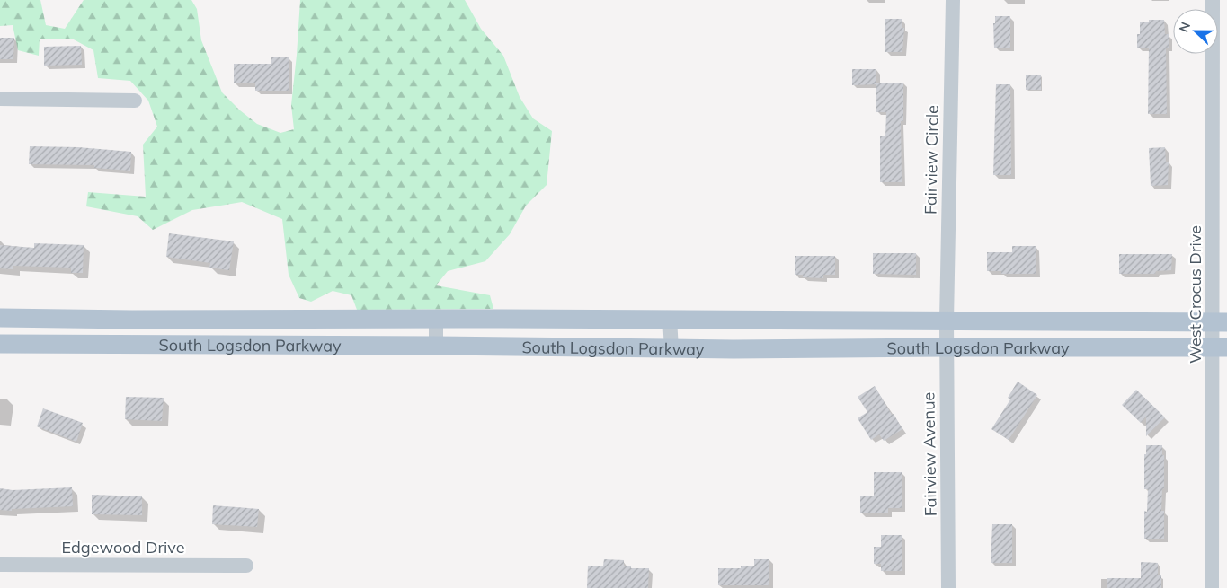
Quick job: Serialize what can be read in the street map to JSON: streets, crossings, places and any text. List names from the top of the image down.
{
  "streets": {
    "main road": ["South Logsdon Parkway"],
    "street": [
      "Fairview Circle",
      "West Crocus Drive",
      "Fairview Avenue",
      "Edgewood Drive"
    ]
  },
  "crossings": [
    ["Fairview Circle", "South Logsdon Parkway"],
    ["Fairview Circle", "Fairview Avenue"],
    ["West Crocus Drive", "South Logsdon Parkway"],
    ["South Logsdon Parkway", "Fairview Avenue"]
  ],
  "north": "left"
}
